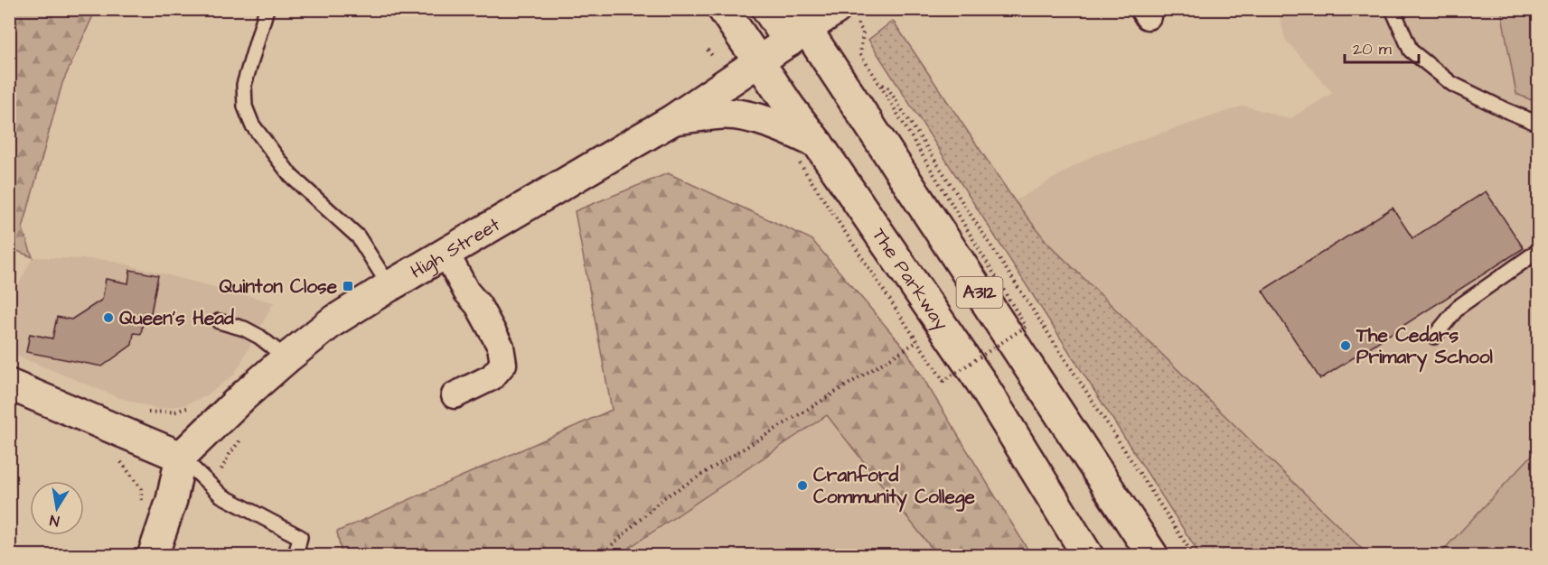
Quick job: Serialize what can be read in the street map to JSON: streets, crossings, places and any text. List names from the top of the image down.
{
  "streets": {
    "main road": ["High Street", "The Parkway", "A312"]
  },
  "crossings": [
    ["High Street", "The Parkway"],
    ["High Street", "A312"]
  ],
  "places": {
    "transit": ["Quinton Close"],
    "other": ["Queen's Head", "The Cedars Primary School", "Cranford Community College"]
  },
  "scale_bar": "20 m",
  "north": "bottom"
}
